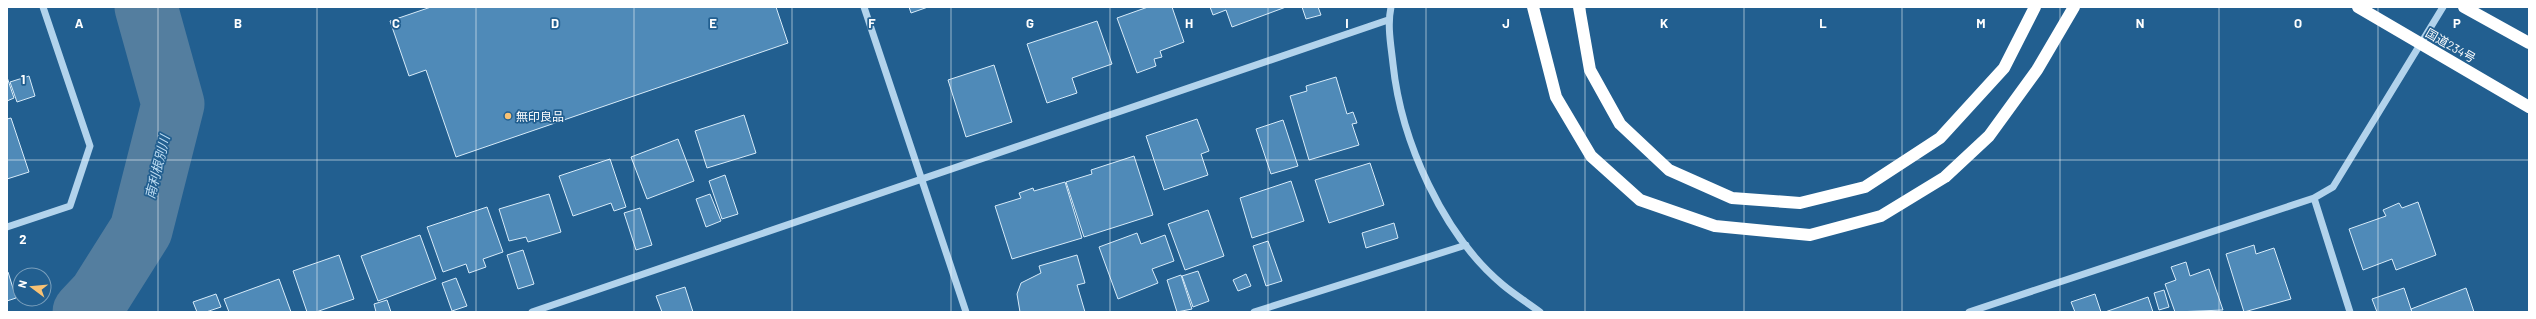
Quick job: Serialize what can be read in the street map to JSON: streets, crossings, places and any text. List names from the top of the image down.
{
  "streets": {
    "highway": ["国道234号"]
  },
  "water": ["南利根別川"],
  "places": ["無印良品"],
  "north": "left",
  "grid": {
    "columns": [
      "A",
      "B",
      "C",
      "D",
      "E",
      "F",
      "G",
      "H",
      "I",
      "J",
      "K",
      "L",
      "M",
      "N",
      "O",
      "P"
    ],
    "rows": ["1", "2"]
  }
}
